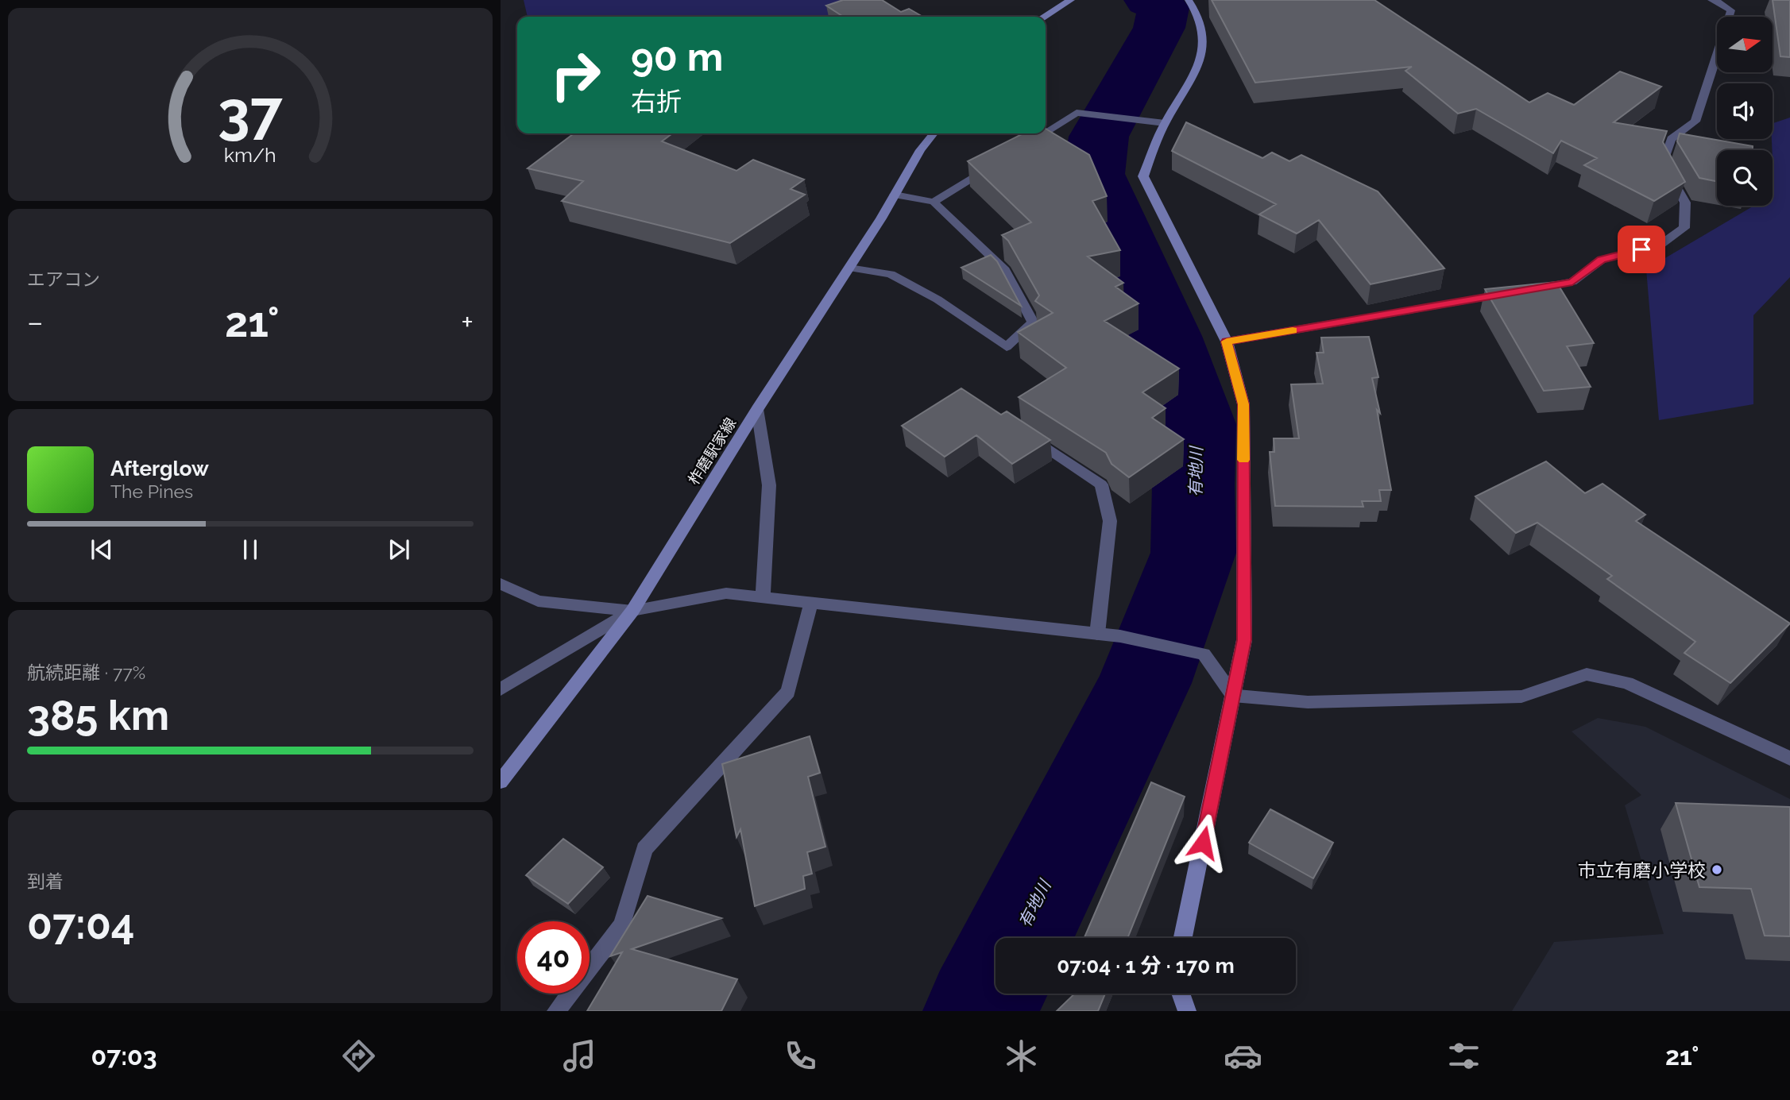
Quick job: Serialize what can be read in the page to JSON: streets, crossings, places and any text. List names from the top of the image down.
{
  "streets": {
    "street": ["柞磨駅家線"]
  },
  "water": ["有地川"],
  "places": ["市立有磨小学校"],
  "north": "right",
  "page": {
    "turn": ["90 m", "右折"],
    "tile": [
      "エアコン",
      ["航続距離 · 77%", "385 km"],
      ["到着", "07:04"]
    ],
    "heat": ["−", "21°", "+"],
    "song": ["Afterglow", "The Pines"],
    "limit": "40",
    "trip": "07:04 · 1 分 · 170 m",
    "tabs": ["07:03", "21°"],
    "gauge": ["37", "km/h"]
  }
}
